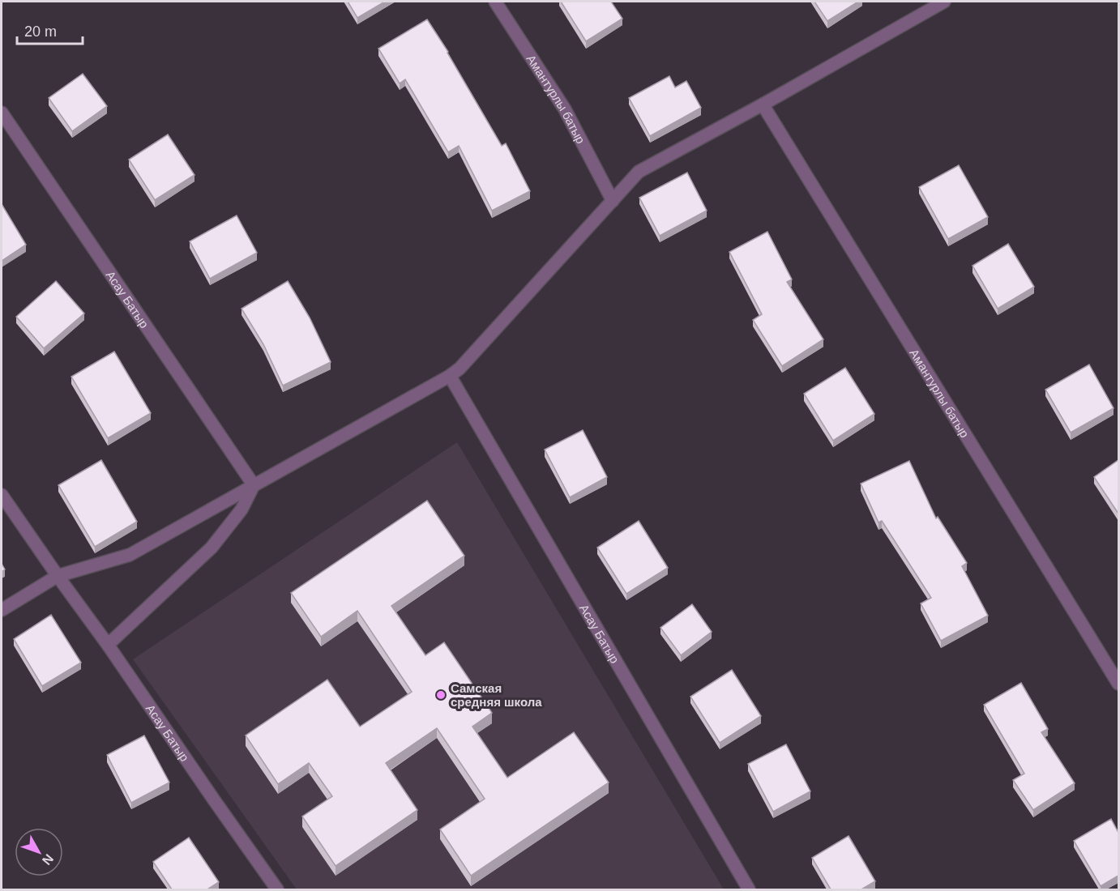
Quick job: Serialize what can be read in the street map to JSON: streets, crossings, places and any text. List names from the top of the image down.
{
  "streets": {
    "street": ["Амантурлы батыр", "Асау Батыр"]
  },
  "places": ["Самская средняя школа"],
  "scale_bar": "20 m",
  "north": "bottom right"
}
